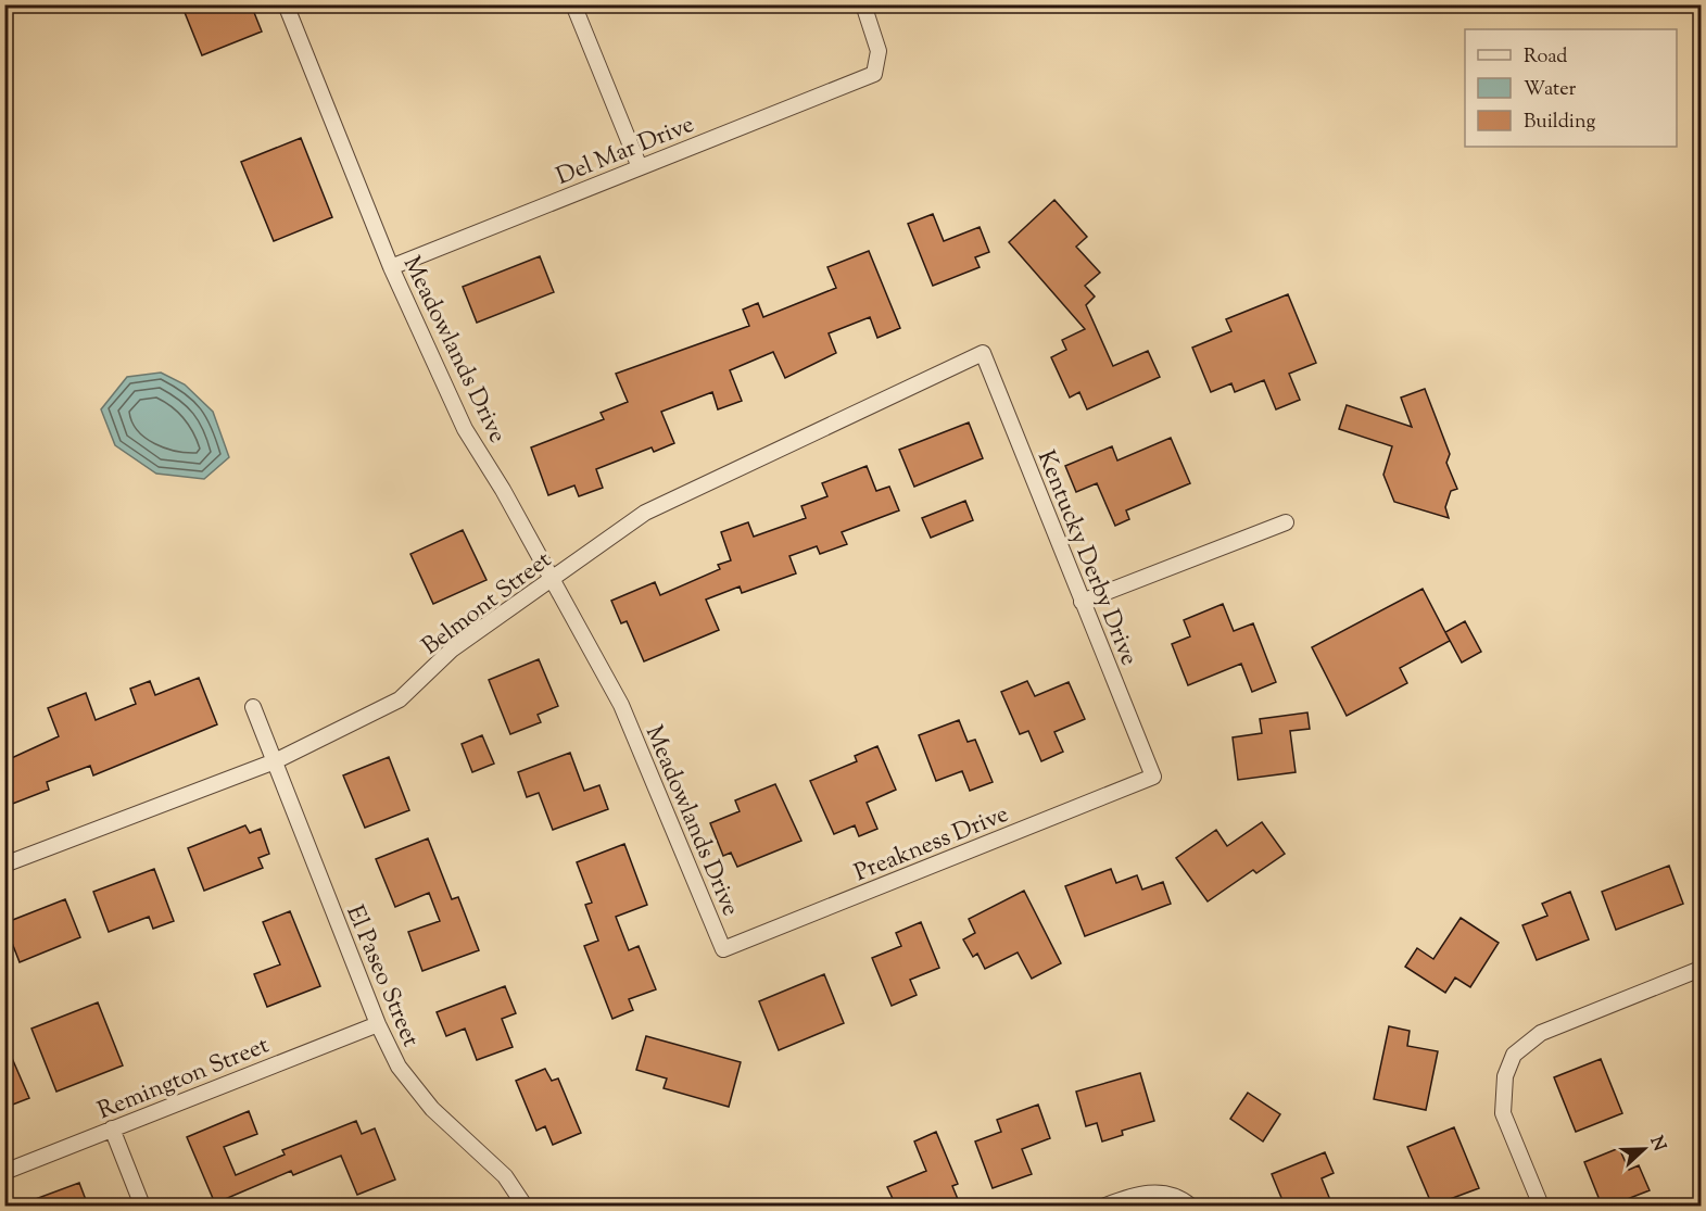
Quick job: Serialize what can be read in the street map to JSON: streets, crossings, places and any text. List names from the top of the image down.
{
  "streets": {
    "street": [
      "Del Mar Drive",
      "Meadowlands Drive",
      "Kentucky Derby Drive",
      "Belmont Street",
      "Preakness Drive",
      "El Paseo Street",
      "Remington Street"
    ]
  },
  "crossings": [
    ["Del Mar Drive", "Meadowlands Drive"],
    ["Meadowlands Drive", "Belmont Street"],
    ["Meadowlands Drive", "Preakness Drive"],
    ["Kentucky Derby Drive", "Belmont Street"],
    ["Kentucky Derby Drive", "Preakness Drive"],
    ["Belmont Street", "El Paseo Street"],
    ["El Paseo Street", "Remington Street"]
  ],
  "legend": ["Road", "Water", "Building"],
  "north": "right"
}
